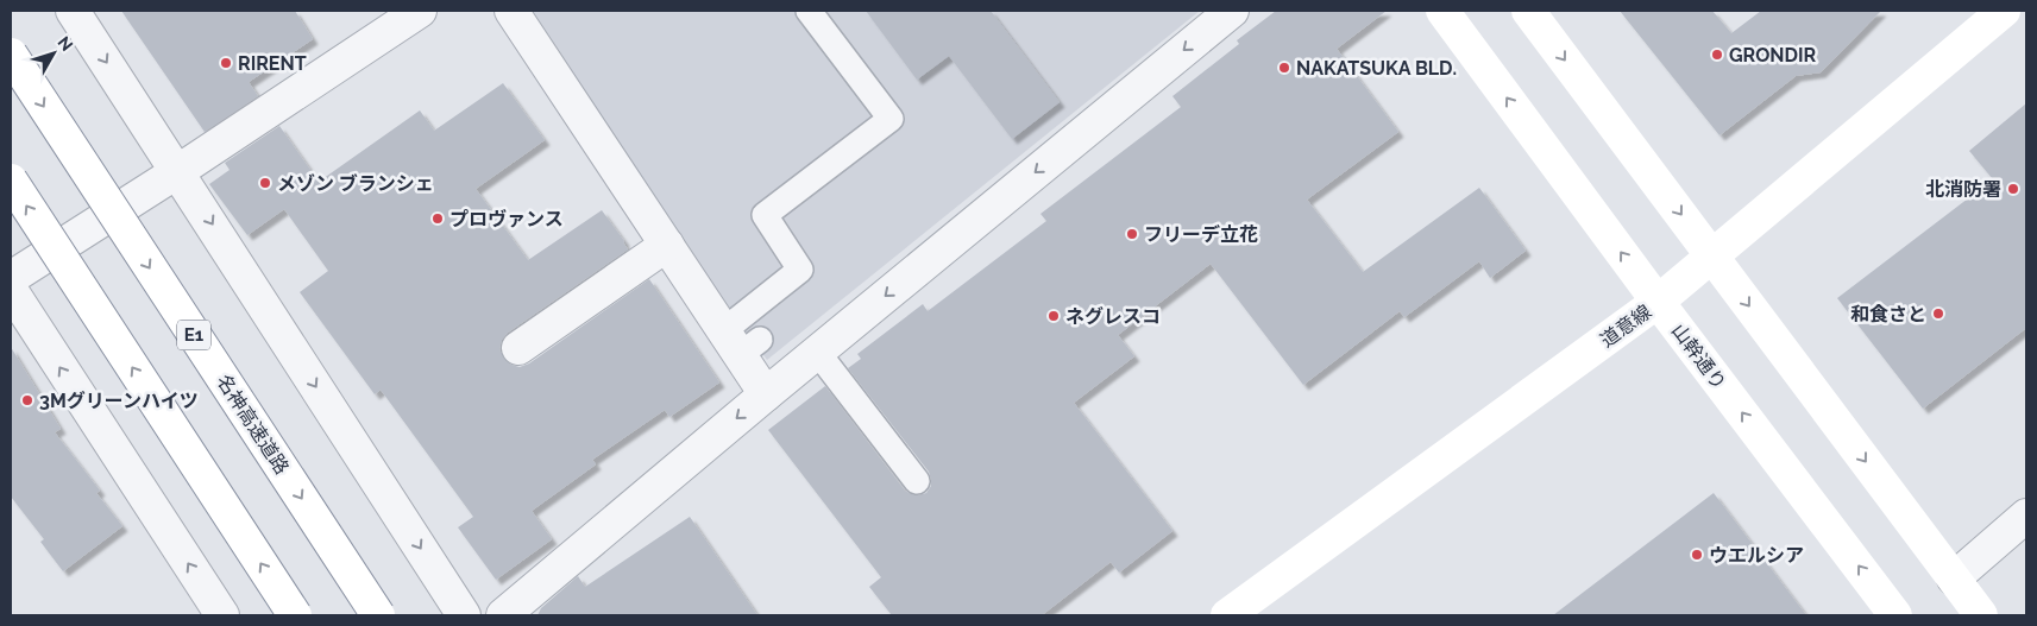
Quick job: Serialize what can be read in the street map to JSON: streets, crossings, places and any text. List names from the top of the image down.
{
  "streets": {
    "main road": [
      "道意線",
      "E1",
      "山幹通り",
      "名神高速道路"
    ]
  },
  "crossings": [
    ["道意線", "山幹通り"]
  ],
  "places": [
    "GRONDIR",
    "RIRENT",
    "NAKATSUKA BLD.",
    "メゾン ブランシェ",
    "北消防署",
    "プロヴァンス",
    "フリーデ立花",
    "和食さと",
    "ネグレスコ",
    "3Mグリーンハイツ",
    "ウエルシア"
  ],
  "north": "top right"
}
